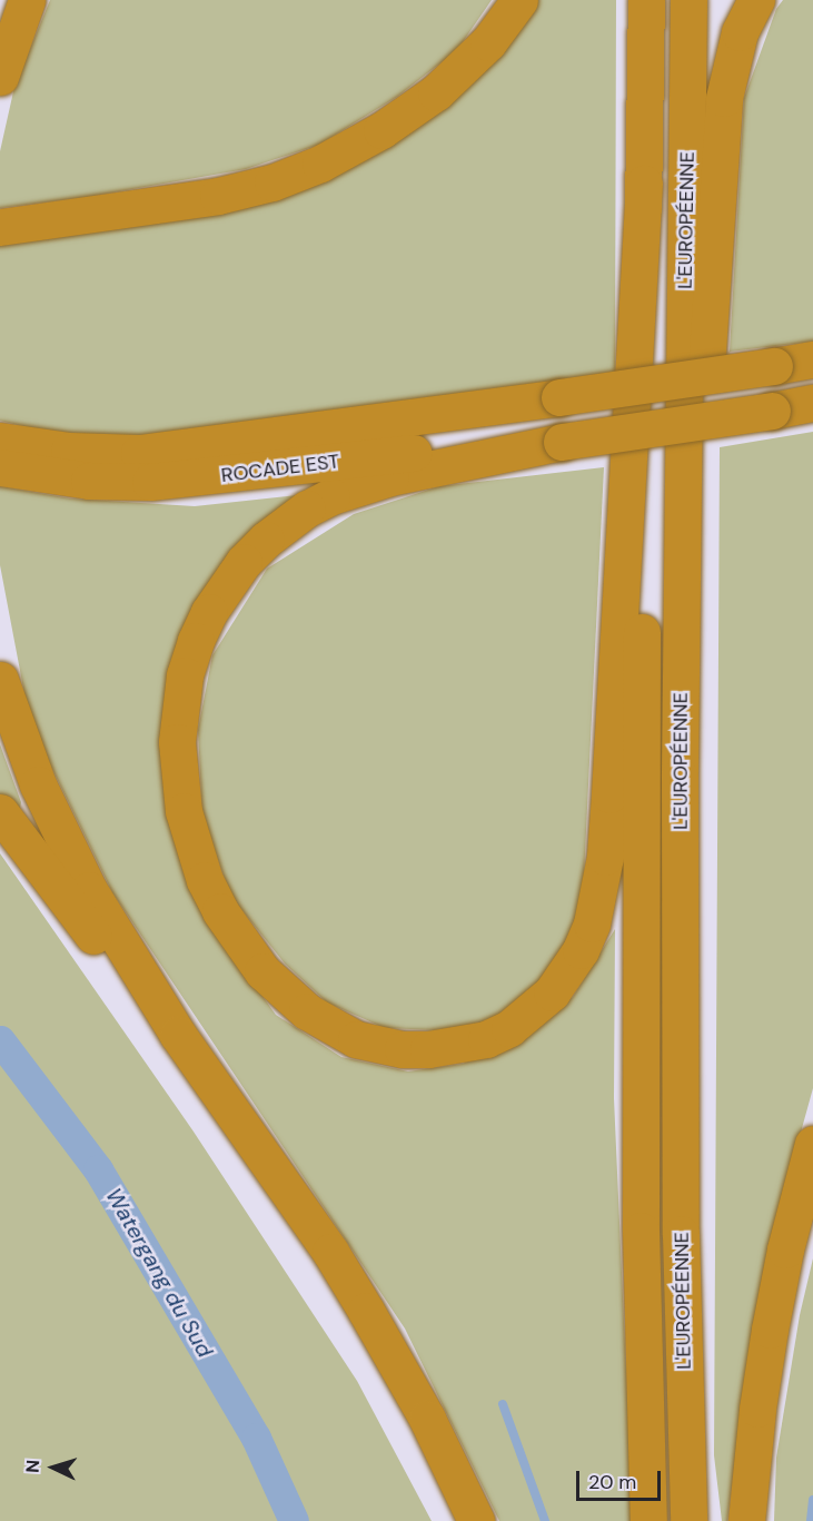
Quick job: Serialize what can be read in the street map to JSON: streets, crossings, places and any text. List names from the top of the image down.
{
  "streets": {
    "highway": ["L'EUROPÉENNE", "ROCADE EST"]
  },
  "water": ["Watergang du Sud"],
  "scale_bar": "20 m",
  "north": "left"
}
